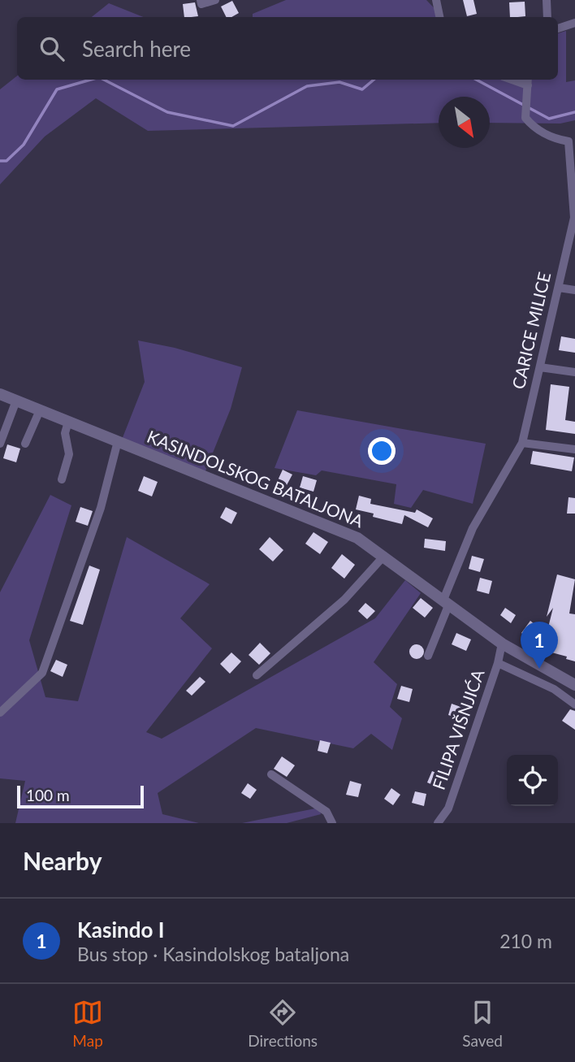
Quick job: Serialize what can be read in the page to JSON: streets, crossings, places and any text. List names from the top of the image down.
{
  "streets": {
    "street": ["CARICE MILICE", "KASINDOLSKOG BATALJONA", "FILIPA VIŠNJIĆA"]
  },
  "crossings": [
    ["CARICE MILICE", "KASINDOLSKOG BATALJONA"],
    ["KASINDOLSKOG BATALJONA", "FILIPA VIŠNJIĆA"]
  ],
  "scale_bar": "100 m",
  "north": "bottom right",
  "page": {
    "search": "Search here",
    "pins": "1",
    "scale": "100 m",
    "heading": "Nearby",
    "list": [
      {
        "mark": "1",
        "name": "Kasindo I",
        "note": "Bus stop · Kasindolskog bataljona",
        "value": "210 m"
      }
    ],
    "nav": ["Map", "Directions", "Saved"]
  }
}
